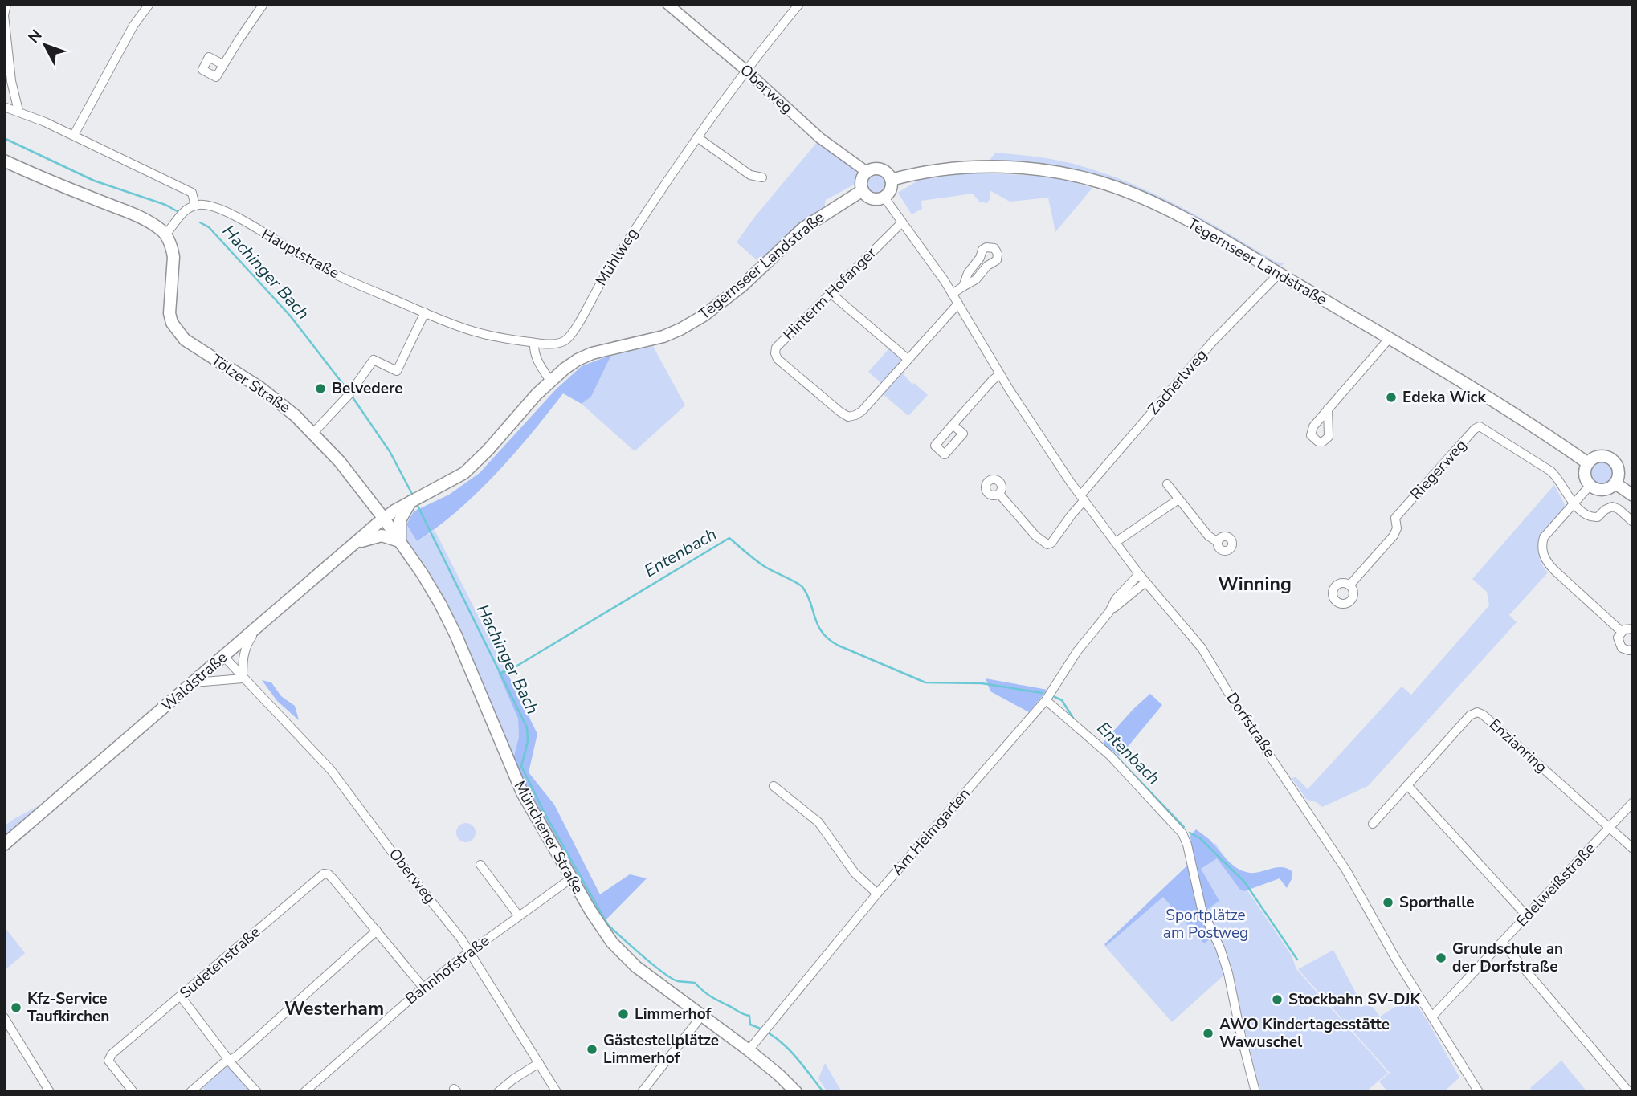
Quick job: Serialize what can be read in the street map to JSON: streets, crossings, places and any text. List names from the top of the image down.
{
  "streets": {
    "main road": [
      "Tegernseer Landstraße",
      "Tölzer Straße",
      "Waldstraße",
      "Münchener Straße"
    ],
    "street": [
      "Oberweg",
      "Hauptstraße",
      "Mühlweg",
      "Hinterm Hofanger",
      "Zacherlweg",
      "Riegerweg",
      "Dorfstraße",
      "Enzianring",
      "Am Heimgarten",
      "Edelweißstraße",
      "Sudetenstraße",
      "Bahnhofstraße"
    ]
  },
  "crossings": [
    ["Oberweg", "Mühlweg"],
    ["Oberweg", "Tegernseer Landstraße"],
    ["Oberweg", "Waldstraße"],
    ["Oberweg", "Dorfstraße"],
    ["Oberweg", "Bahnhofstraße"],
    ["Hauptstraße", "Mühlweg"],
    ["Tegernseer Landstraße", "Zacherlweg"],
    ["Tegernseer Landstraße", "Tölzer Straße"],
    ["Tegernseer Landstraße", "Waldstraße"],
    ["Tegernseer Landstraße", "Dorfstraße"],
    ["Tegernseer Landstraße", "Münchener Straße"],
    ["Hinterm Hofanger", "Dorfstraße"],
    ["Zacherlweg", "Dorfstraße"],
    ["Tölzer Straße", "Waldstraße"],
    ["Tölzer Straße", "Münchener Straße"],
    ["Waldstraße", "Münchener Straße"],
    ["Dorfstraße", "Am Heimgarten"],
    ["Dorfstraße", "Edelweißstraße"],
    ["Enzianring", "Edelweißstraße"],
    ["Am Heimgarten", "Münchener Straße"],
    ["Münchener Straße", "Bahnhofstraße"]
  ],
  "districts": ["Winning", "Westerham"],
  "water": ["Hachinger Bach", "Entenbach"],
  "parks": ["Sportplätze am Postweg"],
  "places": [
    "Belvedere",
    "Edeka Wick",
    "Sporthalle",
    "Grundschule an der Dorfstraße",
    "Stockbahn SV-DJK",
    "Kfz-Service Taufkirchen",
    "Limmerhof",
    "AWO Kindertagesstätte Wawuschel",
    "Gästestellplätze Limmerhof"
  ],
  "north": "top left"
}
